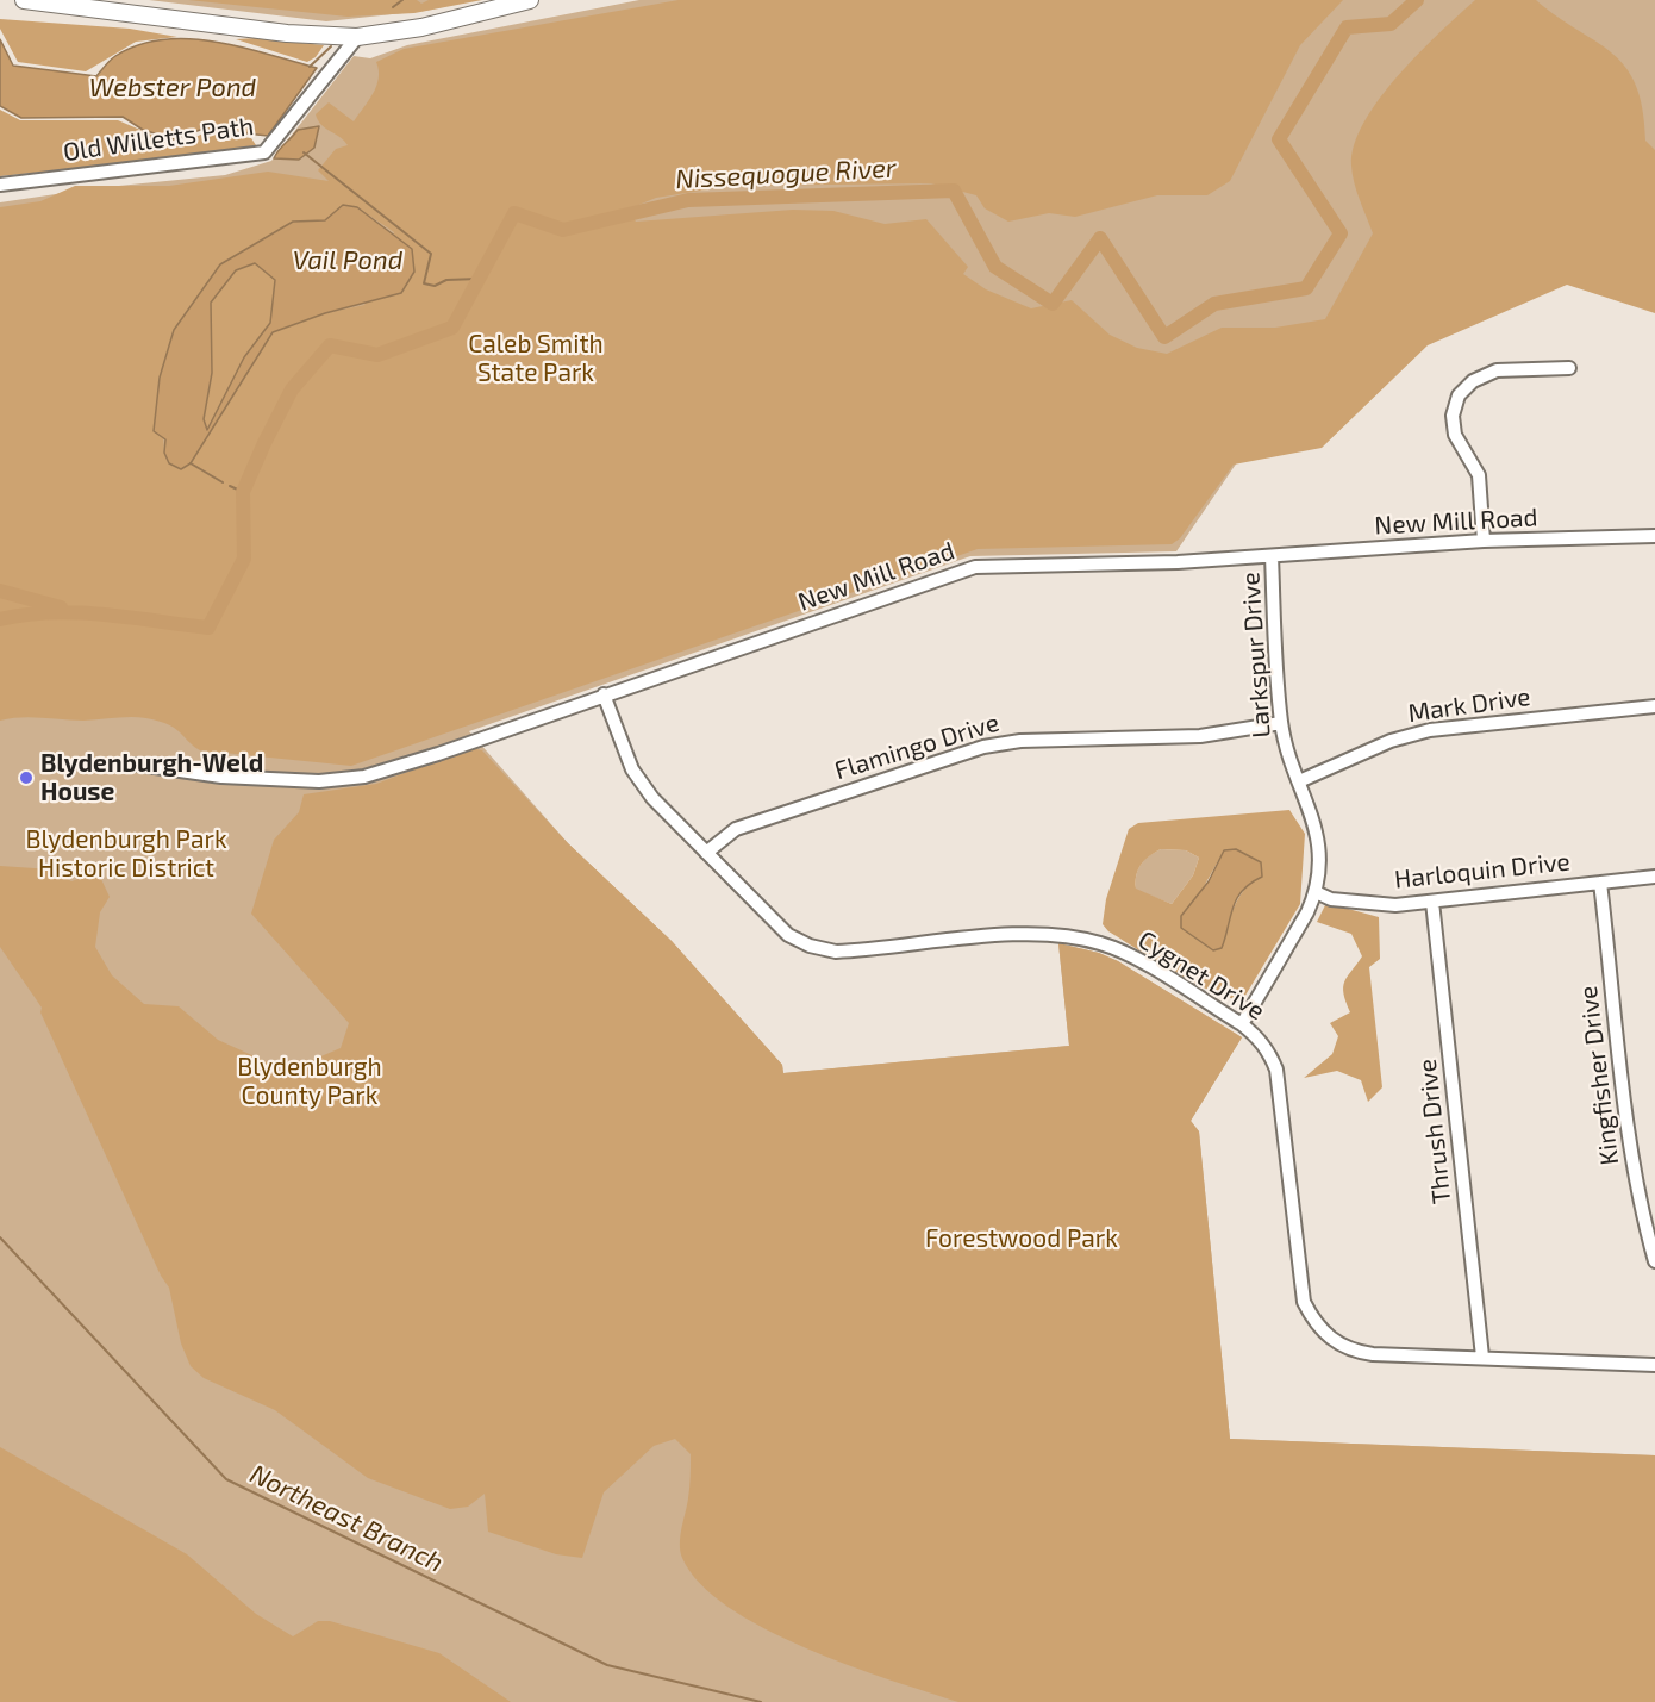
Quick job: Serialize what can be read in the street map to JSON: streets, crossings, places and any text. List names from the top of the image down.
{
  "streets": {
    "street": [
      "Old Willetts Path",
      "New Mill Road",
      "Larkspur Drive",
      "Mark Drive",
      "Flamingo Drive",
      "Harloquin Drive",
      "Cygnet Drive",
      "Kingfisher Drive",
      "Thrush Drive"
    ]
  },
  "crossings": [
    ["New Mill Road", "Larkspur Drive"],
    ["New Mill Road", "Cygnet Drive"],
    ["Larkspur Drive", "Mark Drive"],
    ["Larkspur Drive", "Flamingo Drive"],
    ["Larkspur Drive", "Harloquin Drive"],
    ["Larkspur Drive", "Cygnet Drive"],
    ["Flamingo Drive", "Cygnet Drive"],
    ["Harloquin Drive", "Kingfisher Drive"],
    ["Harloquin Drive", "Thrush Drive"],
    ["Cygnet Drive", "Thrush Drive"]
  ],
  "water": [
    "Webster Pond",
    "Nissequogue River",
    "Vail Pond",
    "Northeast Branch"
  ],
  "parks": [
    "Caleb Smith State Park",
    "Blydenburgh Park Historic District",
    "Blydenburgh County Park",
    "Forestwood Park"
  ],
  "places": ["Blydenburgh-Weld House"]
}
